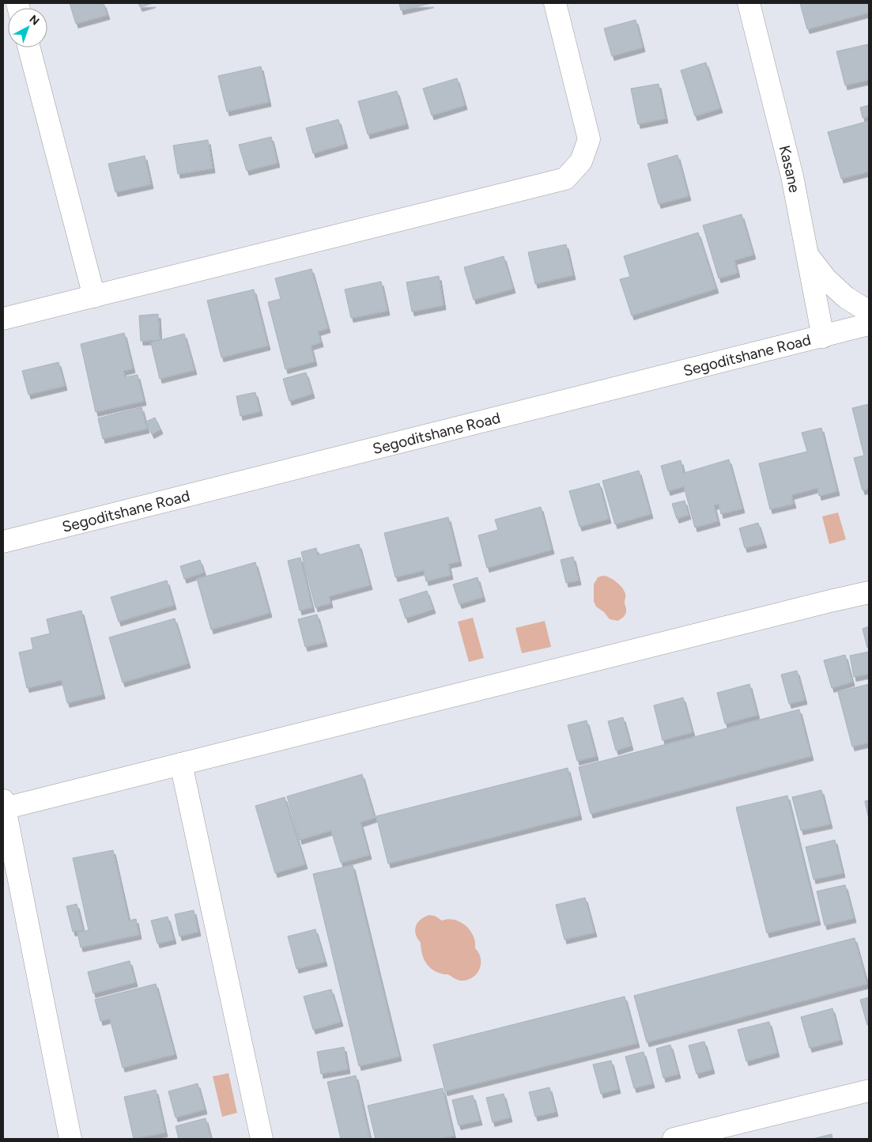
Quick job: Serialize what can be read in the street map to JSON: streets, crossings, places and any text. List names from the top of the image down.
{
  "streets": {
    "street": ["Kasane", "Segoditshane Road"]
  },
  "crossings": [
    ["Kasane", "Segoditshane Road"]
  ],
  "north": "top right"
}
